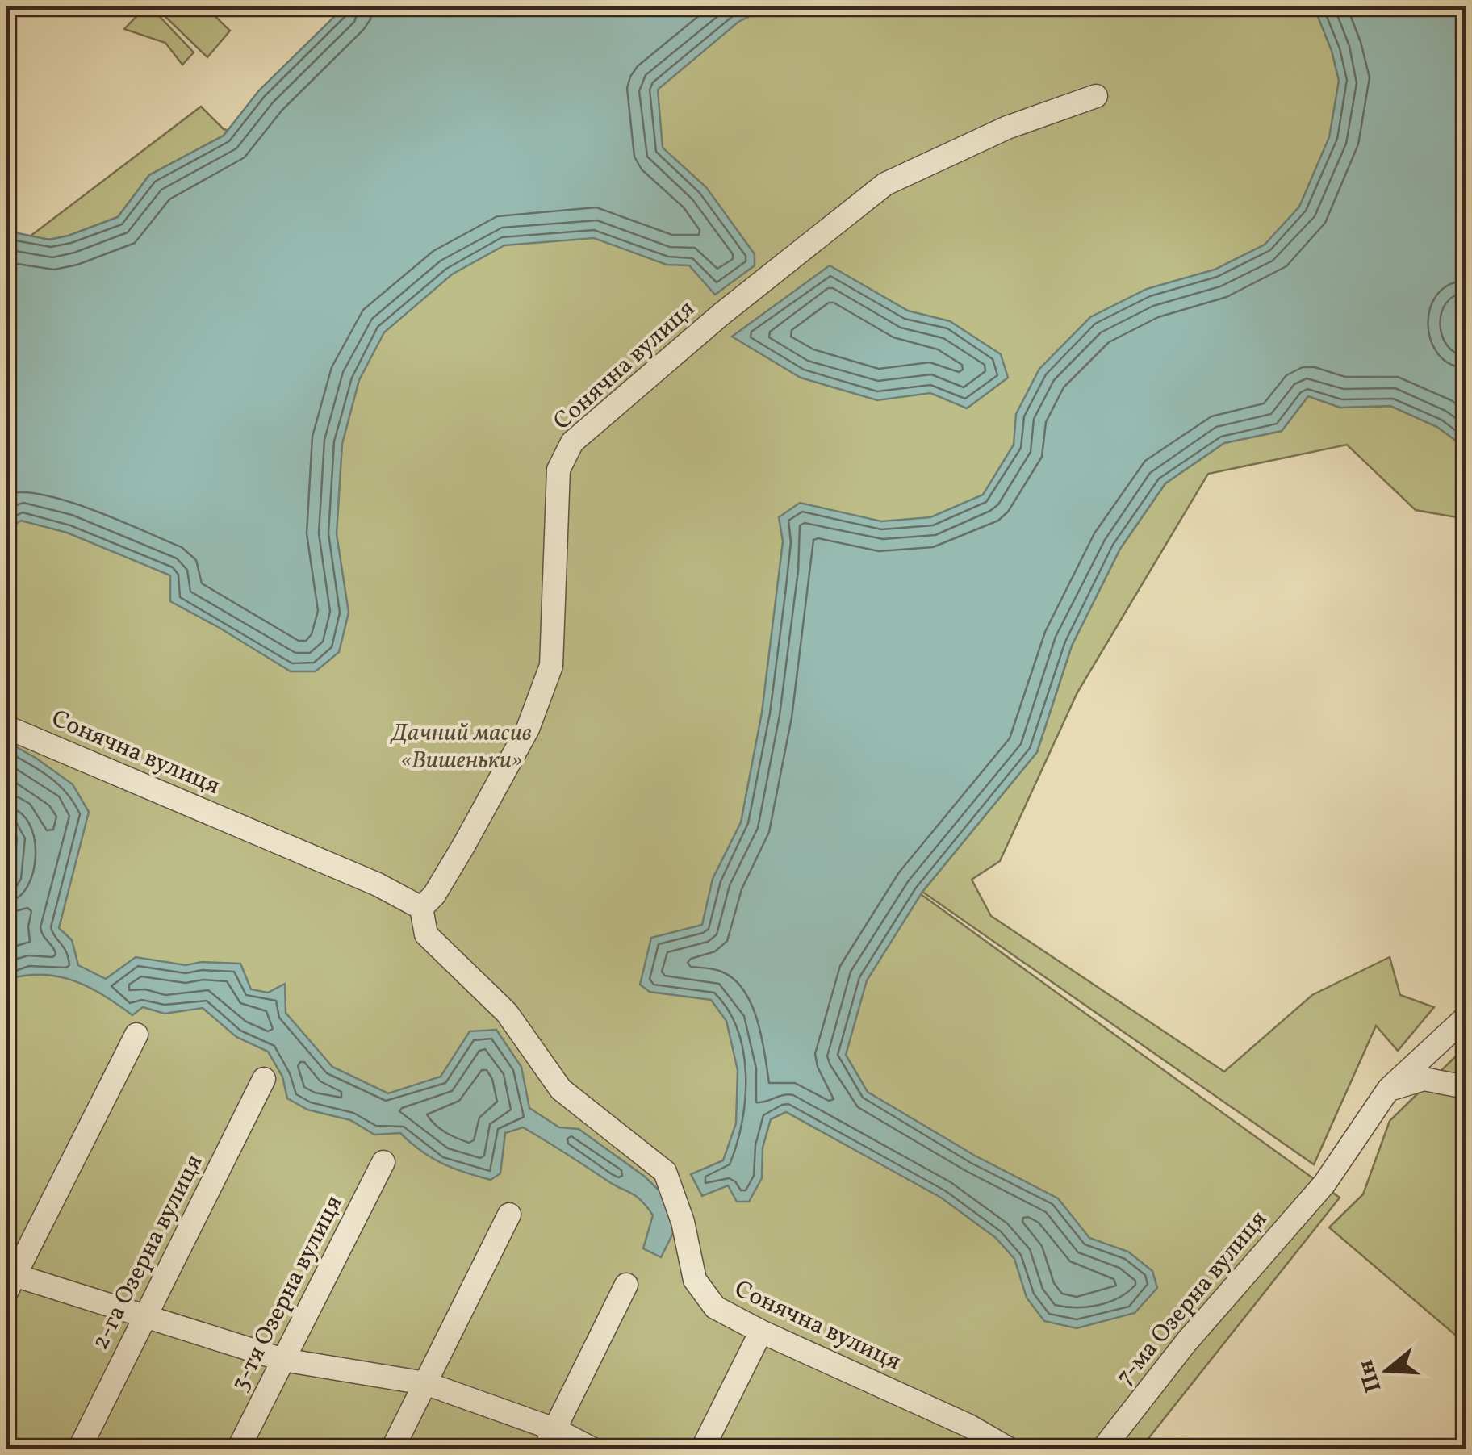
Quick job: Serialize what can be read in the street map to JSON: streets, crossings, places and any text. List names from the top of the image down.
{
  "streets": {
    "street": [
      "Сонячна вулиця",
      "2-га Озерна вулиця",
      "3-тя Озерна вулиця",
      "7-ма Озерна вулиця"
    ]
  },
  "parks": ["Дачний масив «Вишеньки»"],
  "north": "left"
}
